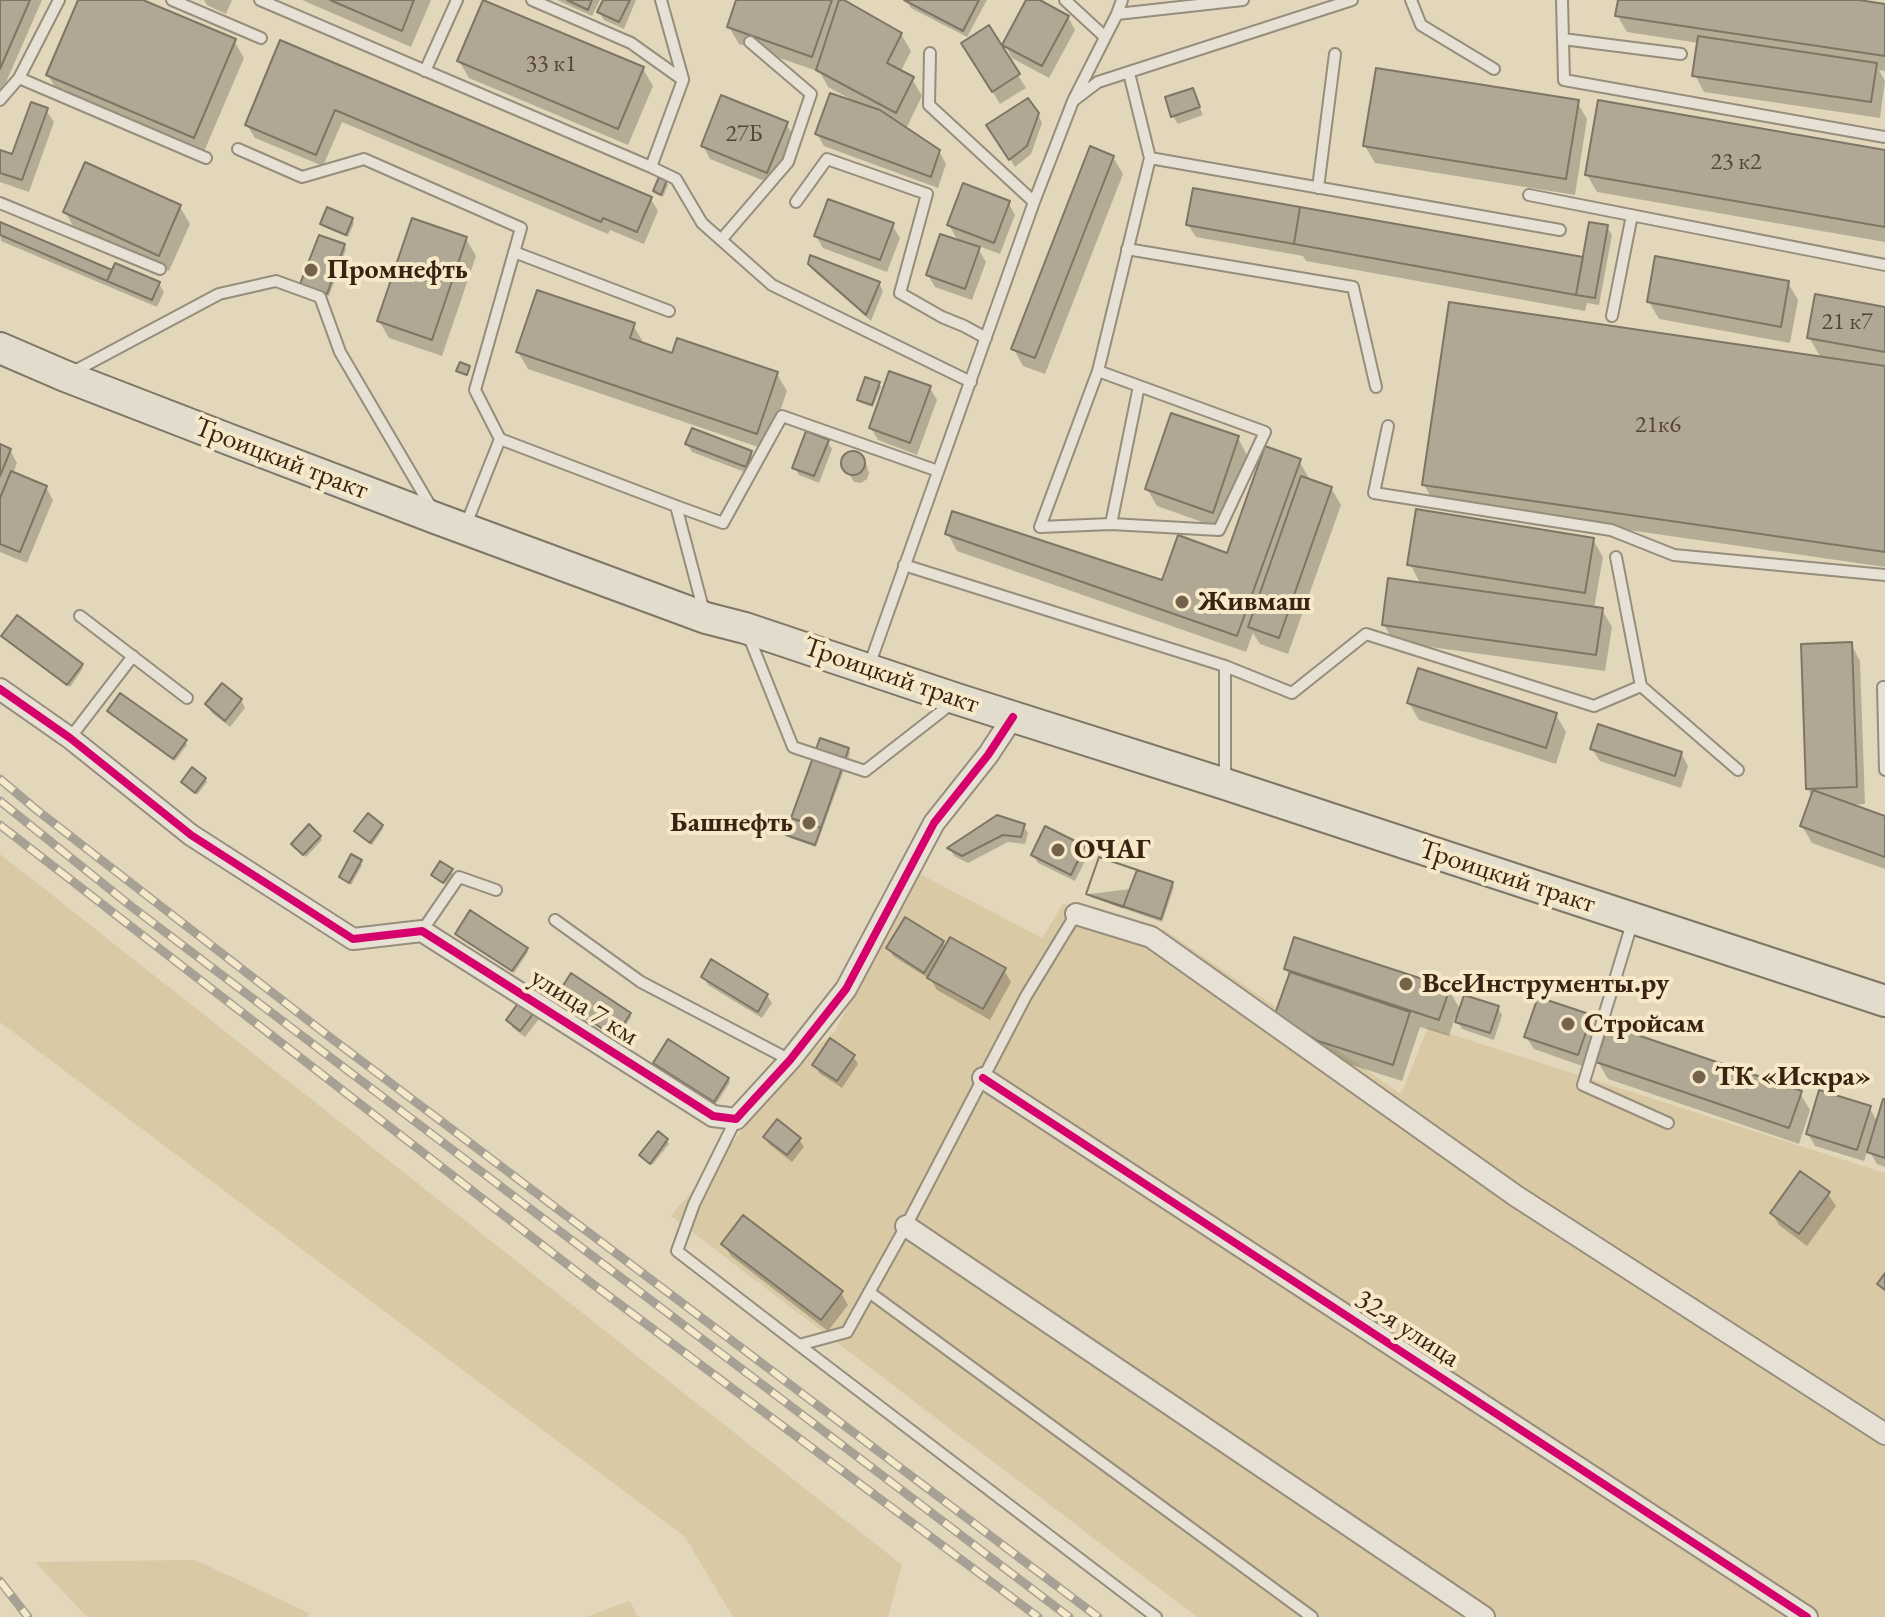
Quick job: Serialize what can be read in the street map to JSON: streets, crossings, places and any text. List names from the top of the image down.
{
  "streets": {
    "main road": ["Троицкий тракт"],
    "street": ["улица 7 км", "32-я улица"]
  },
  "places": [
    "Промнефть",
    "Живмаш",
    "Башнефть",
    "ОЧАГ",
    "ВсеИнструменты.ру",
    "Стройсам",
    "ТК «Искра»"
  ],
  "house_numbers": [
    "33 к1",
    "27Б",
    "23 к2",
    "21 к7",
    "21к6"
  ]
}
